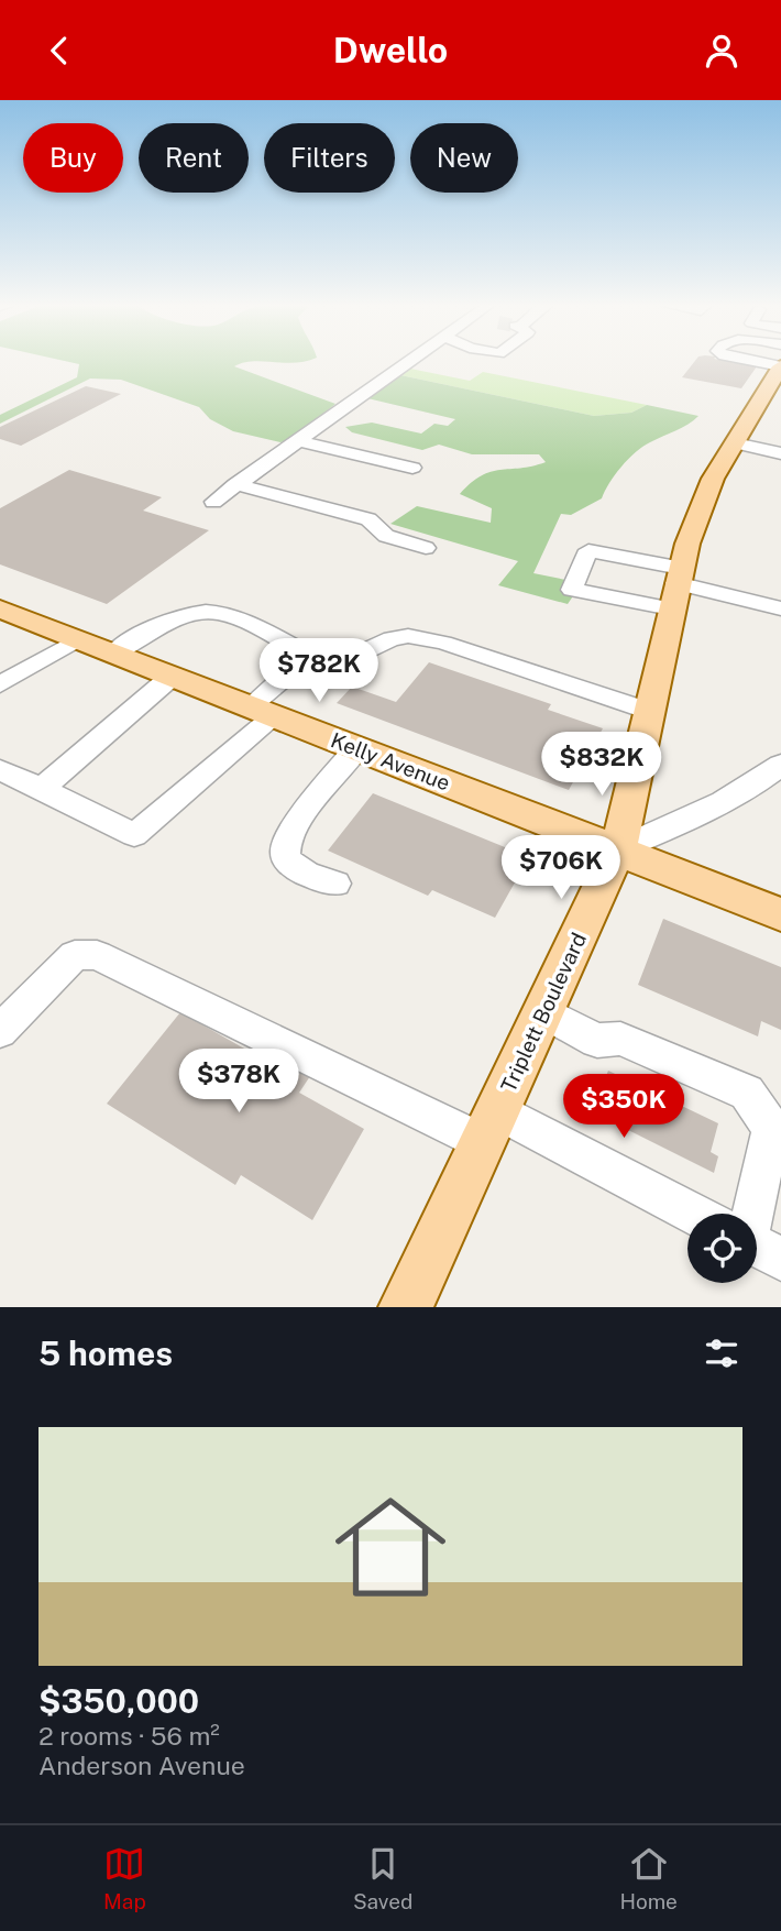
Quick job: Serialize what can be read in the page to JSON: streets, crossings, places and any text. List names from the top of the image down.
{
  "streets": {
    "main road": ["Kelly Avenue", "Triplett Boulevard"]
  },
  "crossings": [
    ["Kelly Avenue", "Triplett Boulevard"]
  ],
  "page": {
    "header": "Dwello",
    "chip": [
      "Buy",
      "Rent",
      "Filters",
      "New"
    ],
    "price": [
      "$782K",
      "$832K",
      "$706K",
      "$378K",
      "$350K"
    ],
    "heading": "5 homes",
    "list": [
      {
        "name": "$350,000",
        "note": "2 rooms · 56 m² · Anderson Avenue"
      }
    ],
    "tabs": ["Map", "Saved", "Home"]
  }
}
